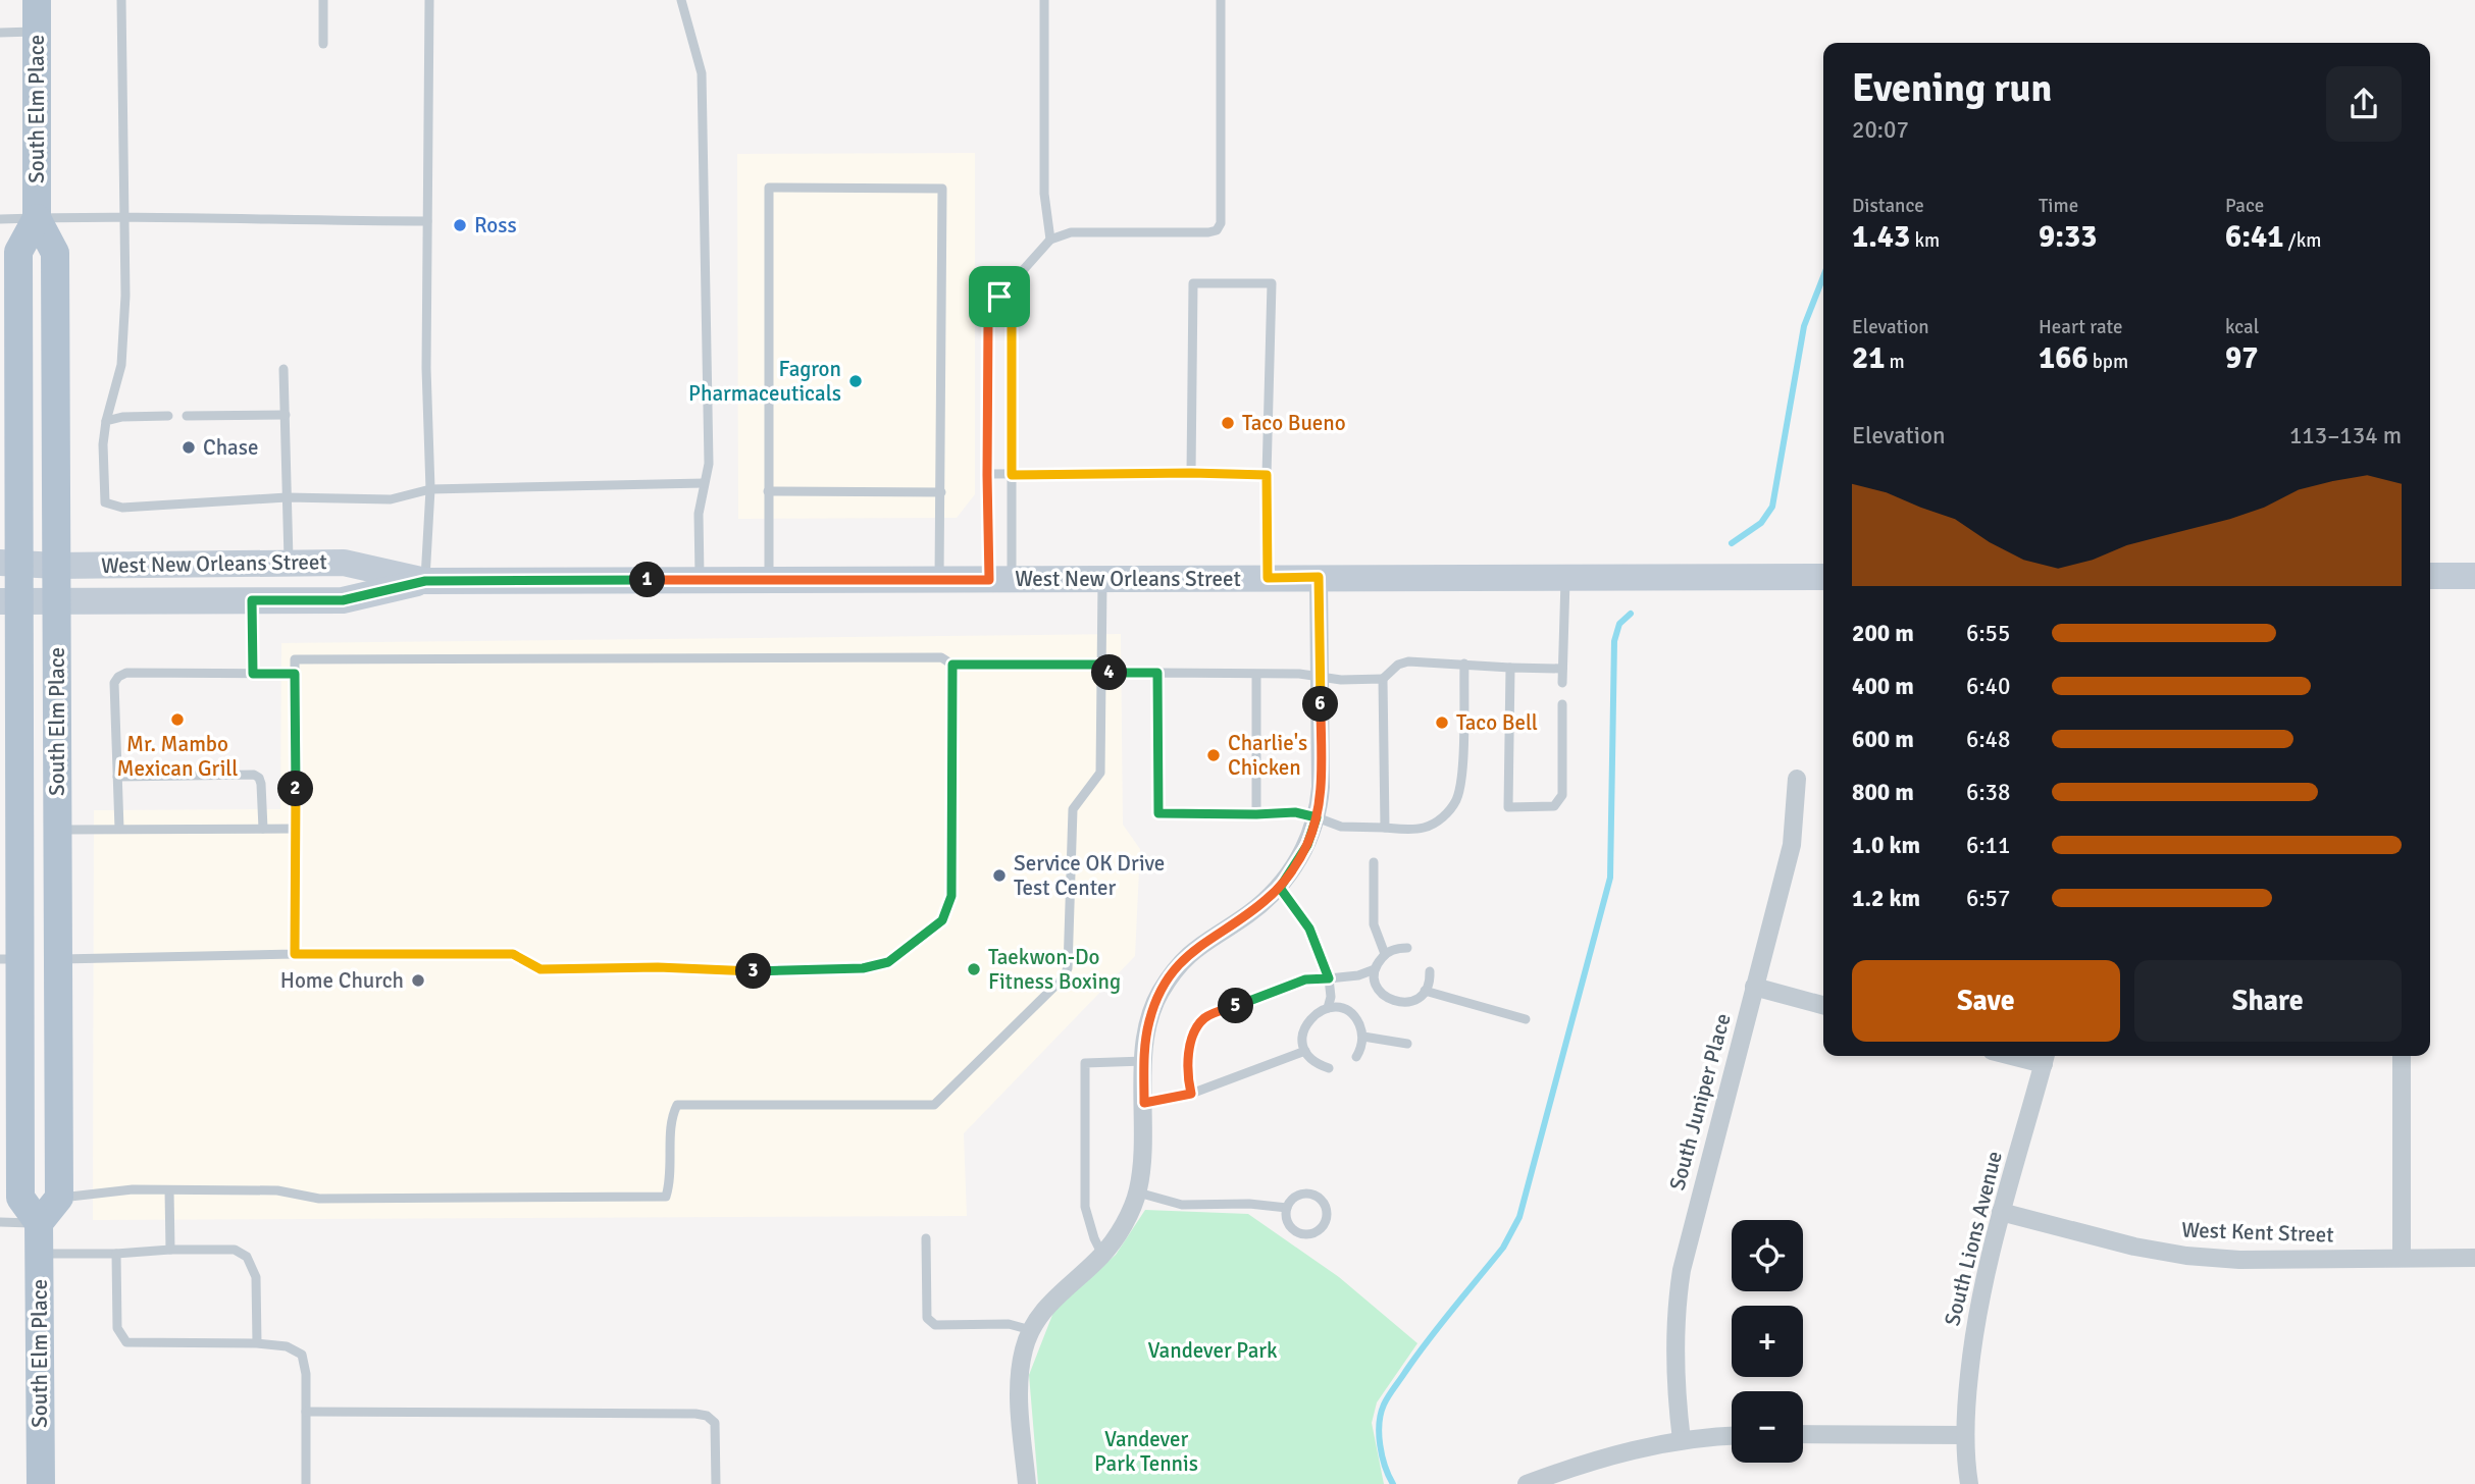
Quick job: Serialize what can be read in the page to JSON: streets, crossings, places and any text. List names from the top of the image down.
{
  "streets": {
    "main road": ["South Elm Place", "West New Orleans Street"],
    "street": ["South Juniper Place", "West Kent Street", "South Lions Avenue"]
  },
  "crossings": [
    ["South Elm Place", "West New Orleans Street"],
    ["West Kent Street", "South Lions Avenue"]
  ],
  "parks": ["Vandever Park", "Vandever Park Tennis"],
  "places": [
    "Ross",
    "Fagron Pharmaceuticals",
    "Taco Bueno",
    "Chase",
    "Mr. Mambo Mexican Grill",
    "Taco Bell",
    "Charlie's Chicken",
    "Service OK Drive Test Center",
    "Taekwon-Do Fitness Boxing",
    "Home Church"
  ],
  "page": {
    "heading": ["Evening run", "20:07"],
    "stats": [
      ["Distance", "1.43 km"],
      ["Time", "9:33"],
      ["Pace", "6:41 /km"],
      ["Elevation", "21 m"],
      ["Heart rate", "166 bpm"],
      ["kcal", "97"]
    ],
    "chart": ["Elevation", "113–134 m"],
    "pins": [
      "1",
      "4",
      "6",
      "2",
      "3",
      "5"
    ],
    "list": [
      {
        "name": "200 m",
        "note": "6:55"
      },
      {
        "name": "400 m",
        "note": "6:40"
      },
      {
        "name": "600 m",
        "note": "6:48"
      },
      {
        "name": "800 m",
        "note": "6:38"
      },
      {
        "name": "1.0 km",
        "note": "6:11"
      },
      {
        "name": "1.2 km",
        "note": "6:57"
      }
    ],
    "buttons": ["Save", "Share"],
    "map_buttons": ["+", "−"]
  }
}
